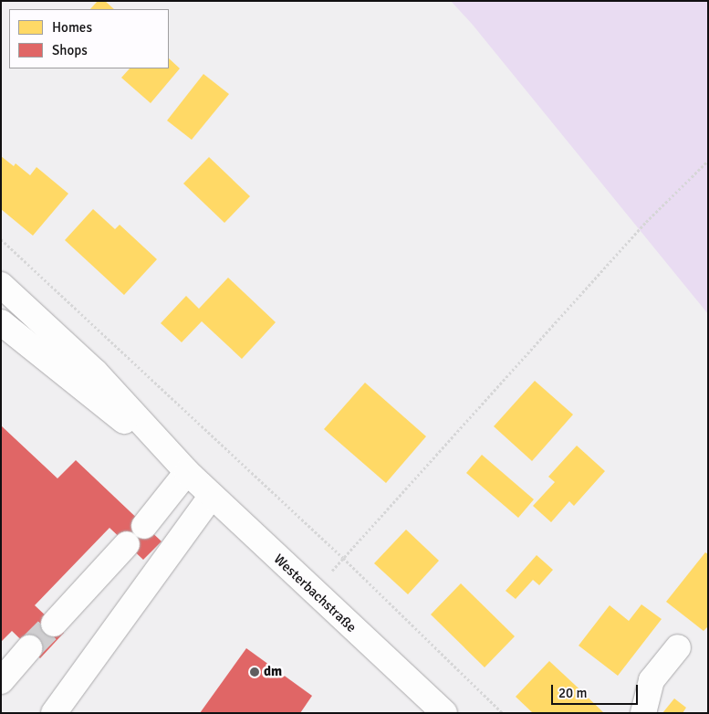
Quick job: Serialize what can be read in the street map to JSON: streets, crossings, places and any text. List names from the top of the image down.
{
  "streets": {
    "main road": ["Westerbachstraße"]
  },
  "places": ["dm"],
  "legend": ["Homes", "Shops"],
  "scale_bar": "20 m"
}
